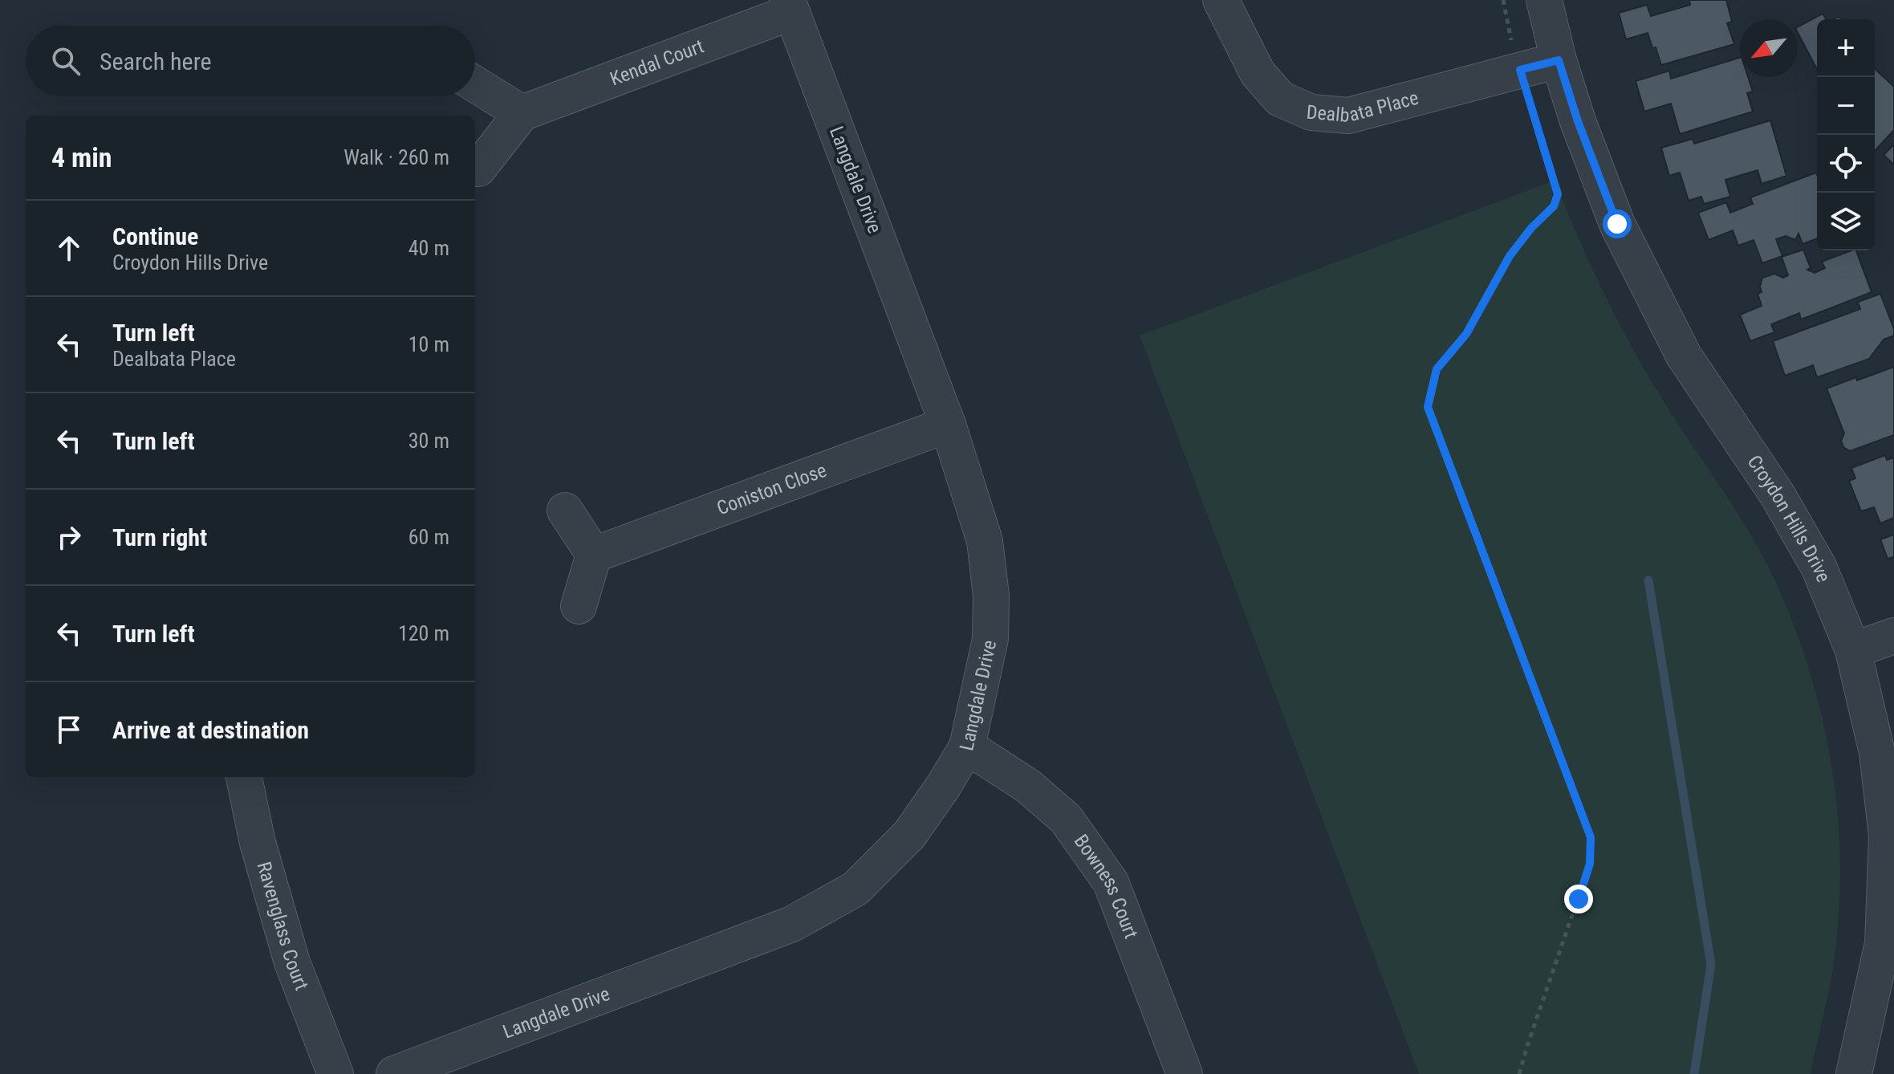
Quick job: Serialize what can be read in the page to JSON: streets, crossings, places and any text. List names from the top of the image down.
{
  "streets": {
    "street": [
      "Kendal Court",
      "Dealbata Place",
      "Langdale Drive",
      "Coniston Close",
      "Croydon Hills Drive",
      "Bowness Court",
      "Ravenglass Court"
    ]
  },
  "crossings": [
    ["Kendal Court", "Langdale Drive"],
    ["Dealbata Place", "Croydon Hills Drive"],
    ["Langdale Drive", "Coniston Close"],
    ["Langdale Drive", "Bowness Court"]
  ],
  "north": "bottom left",
  "page": {
    "map_buttons": ["+", "−"],
    "search": "Search here",
    "heading": ["4 min", "Walk · 260 m"],
    "list": [
      ["Continue", "Croydon Hills Drive", "40 m"],
      ["Turn left", "Dealbata Place", "10 m"],
      ["Turn left", "30 m"],
      ["Turn right", "60 m"],
      ["Turn left", "120 m"],
      "Arrive at destination"
    ]
  }
}
